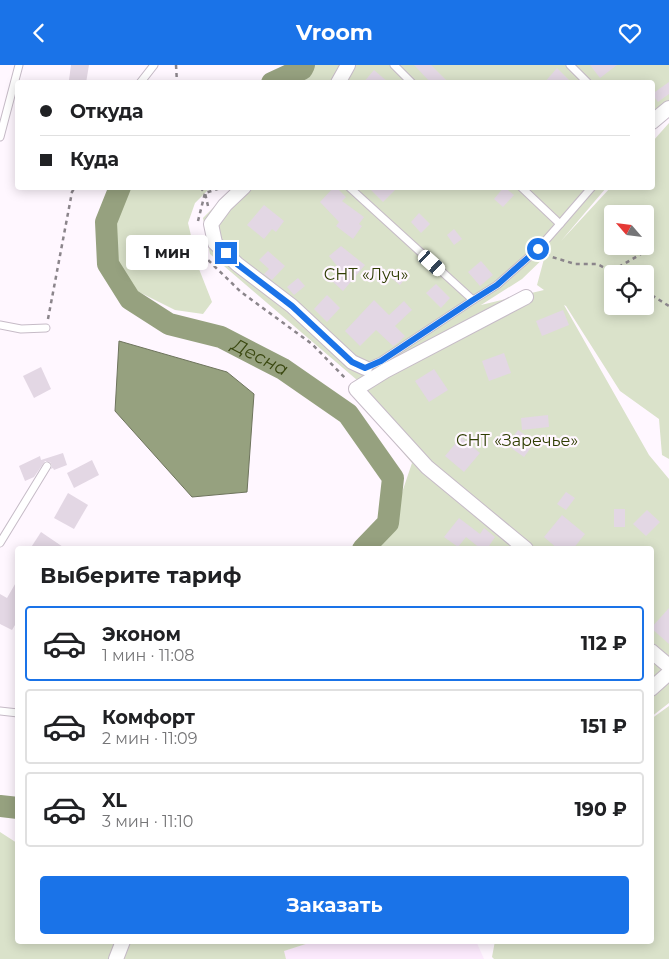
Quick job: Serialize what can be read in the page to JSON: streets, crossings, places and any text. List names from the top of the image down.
{
  "water": ["Десна"],
  "parks": ["СНТ «Луч»", "СНТ «Заречье»"],
  "north": "top left",
  "page": {
    "header": "Vroom",
    "banner": ["Откуда", "Куда"],
    "bubble": "1 мин",
    "heading": "Выберите тариф",
    "list": [
      {
        "name": "Эконом",
        "note": "1 мин · 11:08",
        "value": "112 ₽"
      },
      {
        "name": "Комфорт",
        "note": "2 мин · 11:09",
        "value": "151 ₽"
      },
      {
        "name": "XL",
        "note": "3 мин · 11:10",
        "value": "190 ₽"
      }
    ],
    "buttons": "Заказать"
  }
}
